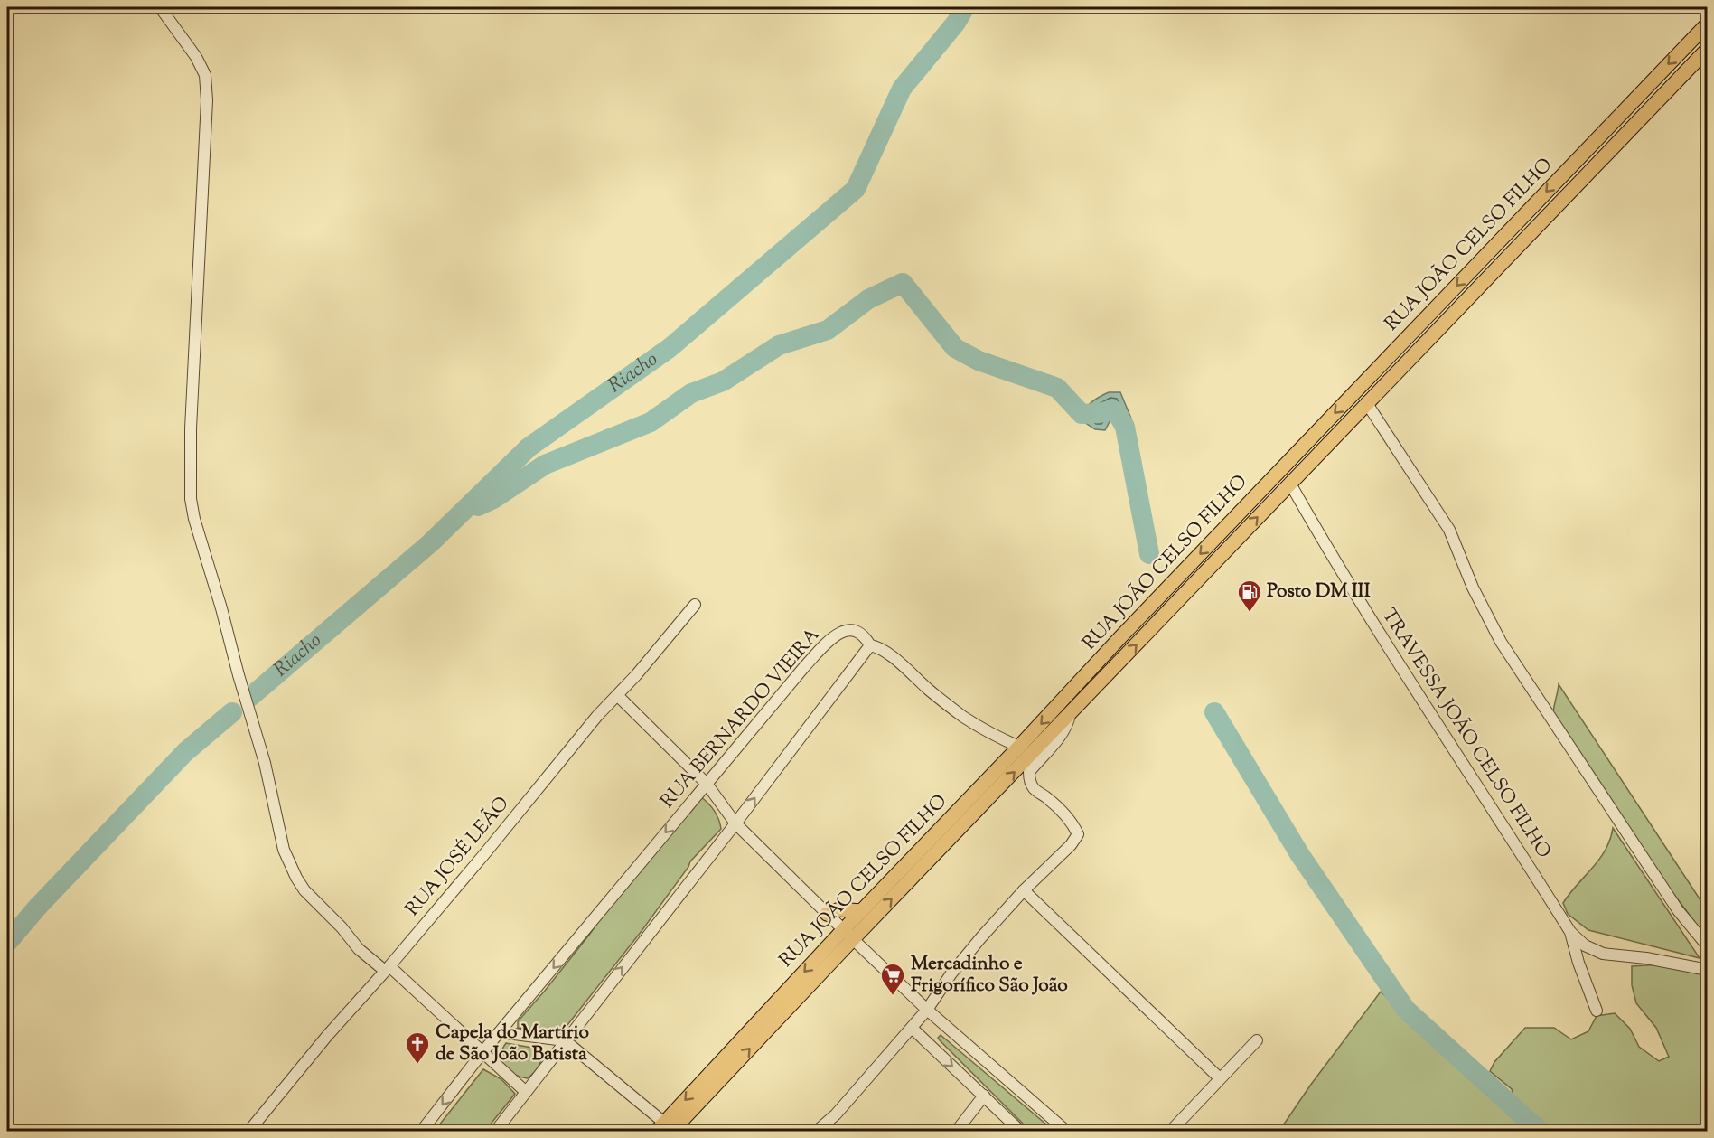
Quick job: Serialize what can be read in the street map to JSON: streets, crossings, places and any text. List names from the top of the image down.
{
  "streets": {
    "main road": ["RUA JOÃO CELSO FILHO"],
    "street": ["RUA BERNARDO VIEIRA", "TRAVESSA JOÃO CELSO FILHO", "RUA JOSÉ LEÃO"]
  },
  "crossings": [
    ["RUA JOÃO CELSO FILHO", "TRAVESSA JOÃO CELSO FILHO"]
  ],
  "water": ["Riacho"],
  "places": {
    "fuel station": ["Posto DM III"],
    "supermarket": ["Mercadinho e Frigorífico São João"],
    "church": ["Capela do Martírio de São João Batista"]
  }
}
